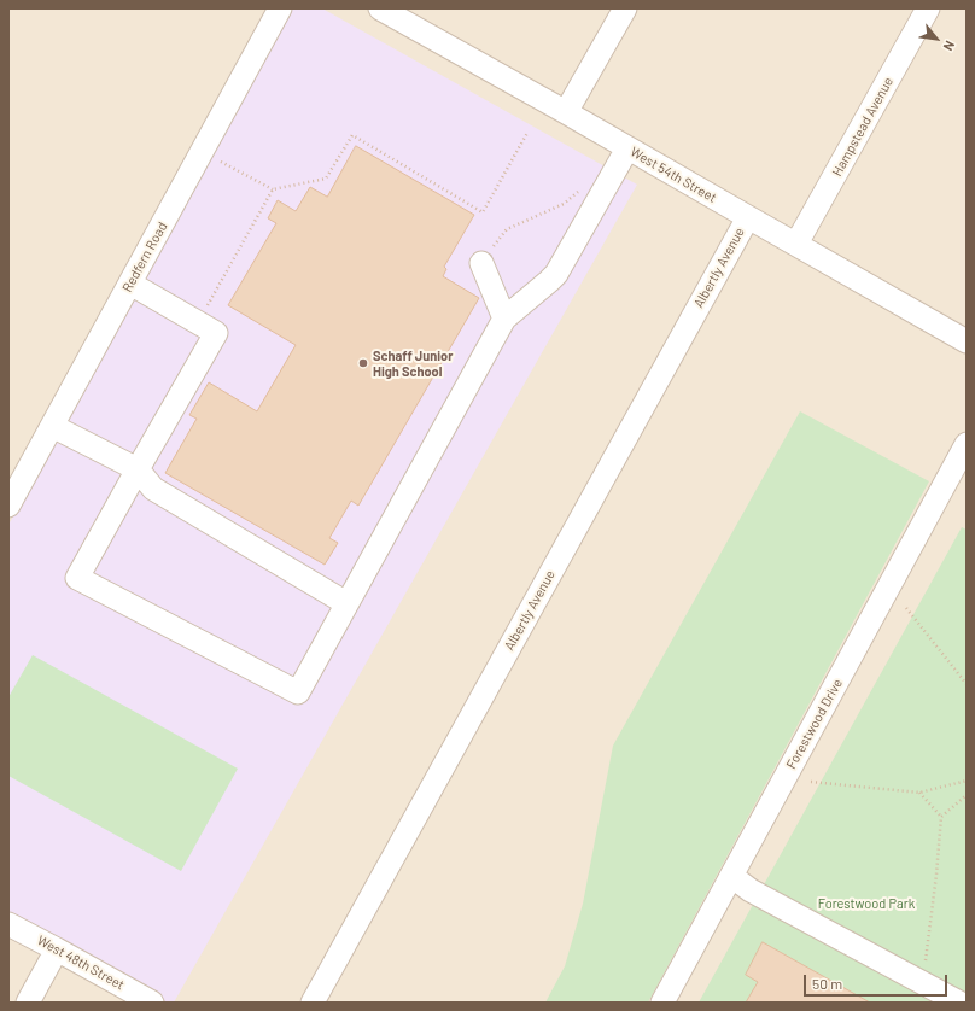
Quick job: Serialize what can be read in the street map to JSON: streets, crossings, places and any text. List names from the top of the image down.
{
  "streets": {
    "street": [
      "Hampstead Avenue",
      "West 54th Street",
      "Redfern Road",
      "Albertly Avenue",
      "Forestwood Drive",
      "West 48th Street"
    ]
  },
  "crossings": [
    ["Hampstead Avenue", "West 54th Street"],
    ["West 54th Street", "Albertly Avenue"]
  ],
  "parks": ["Forestwood Park"],
  "places": ["Schaff Junior High School"],
  "scale_bar": "50 m",
  "north": "bottom right"
}
